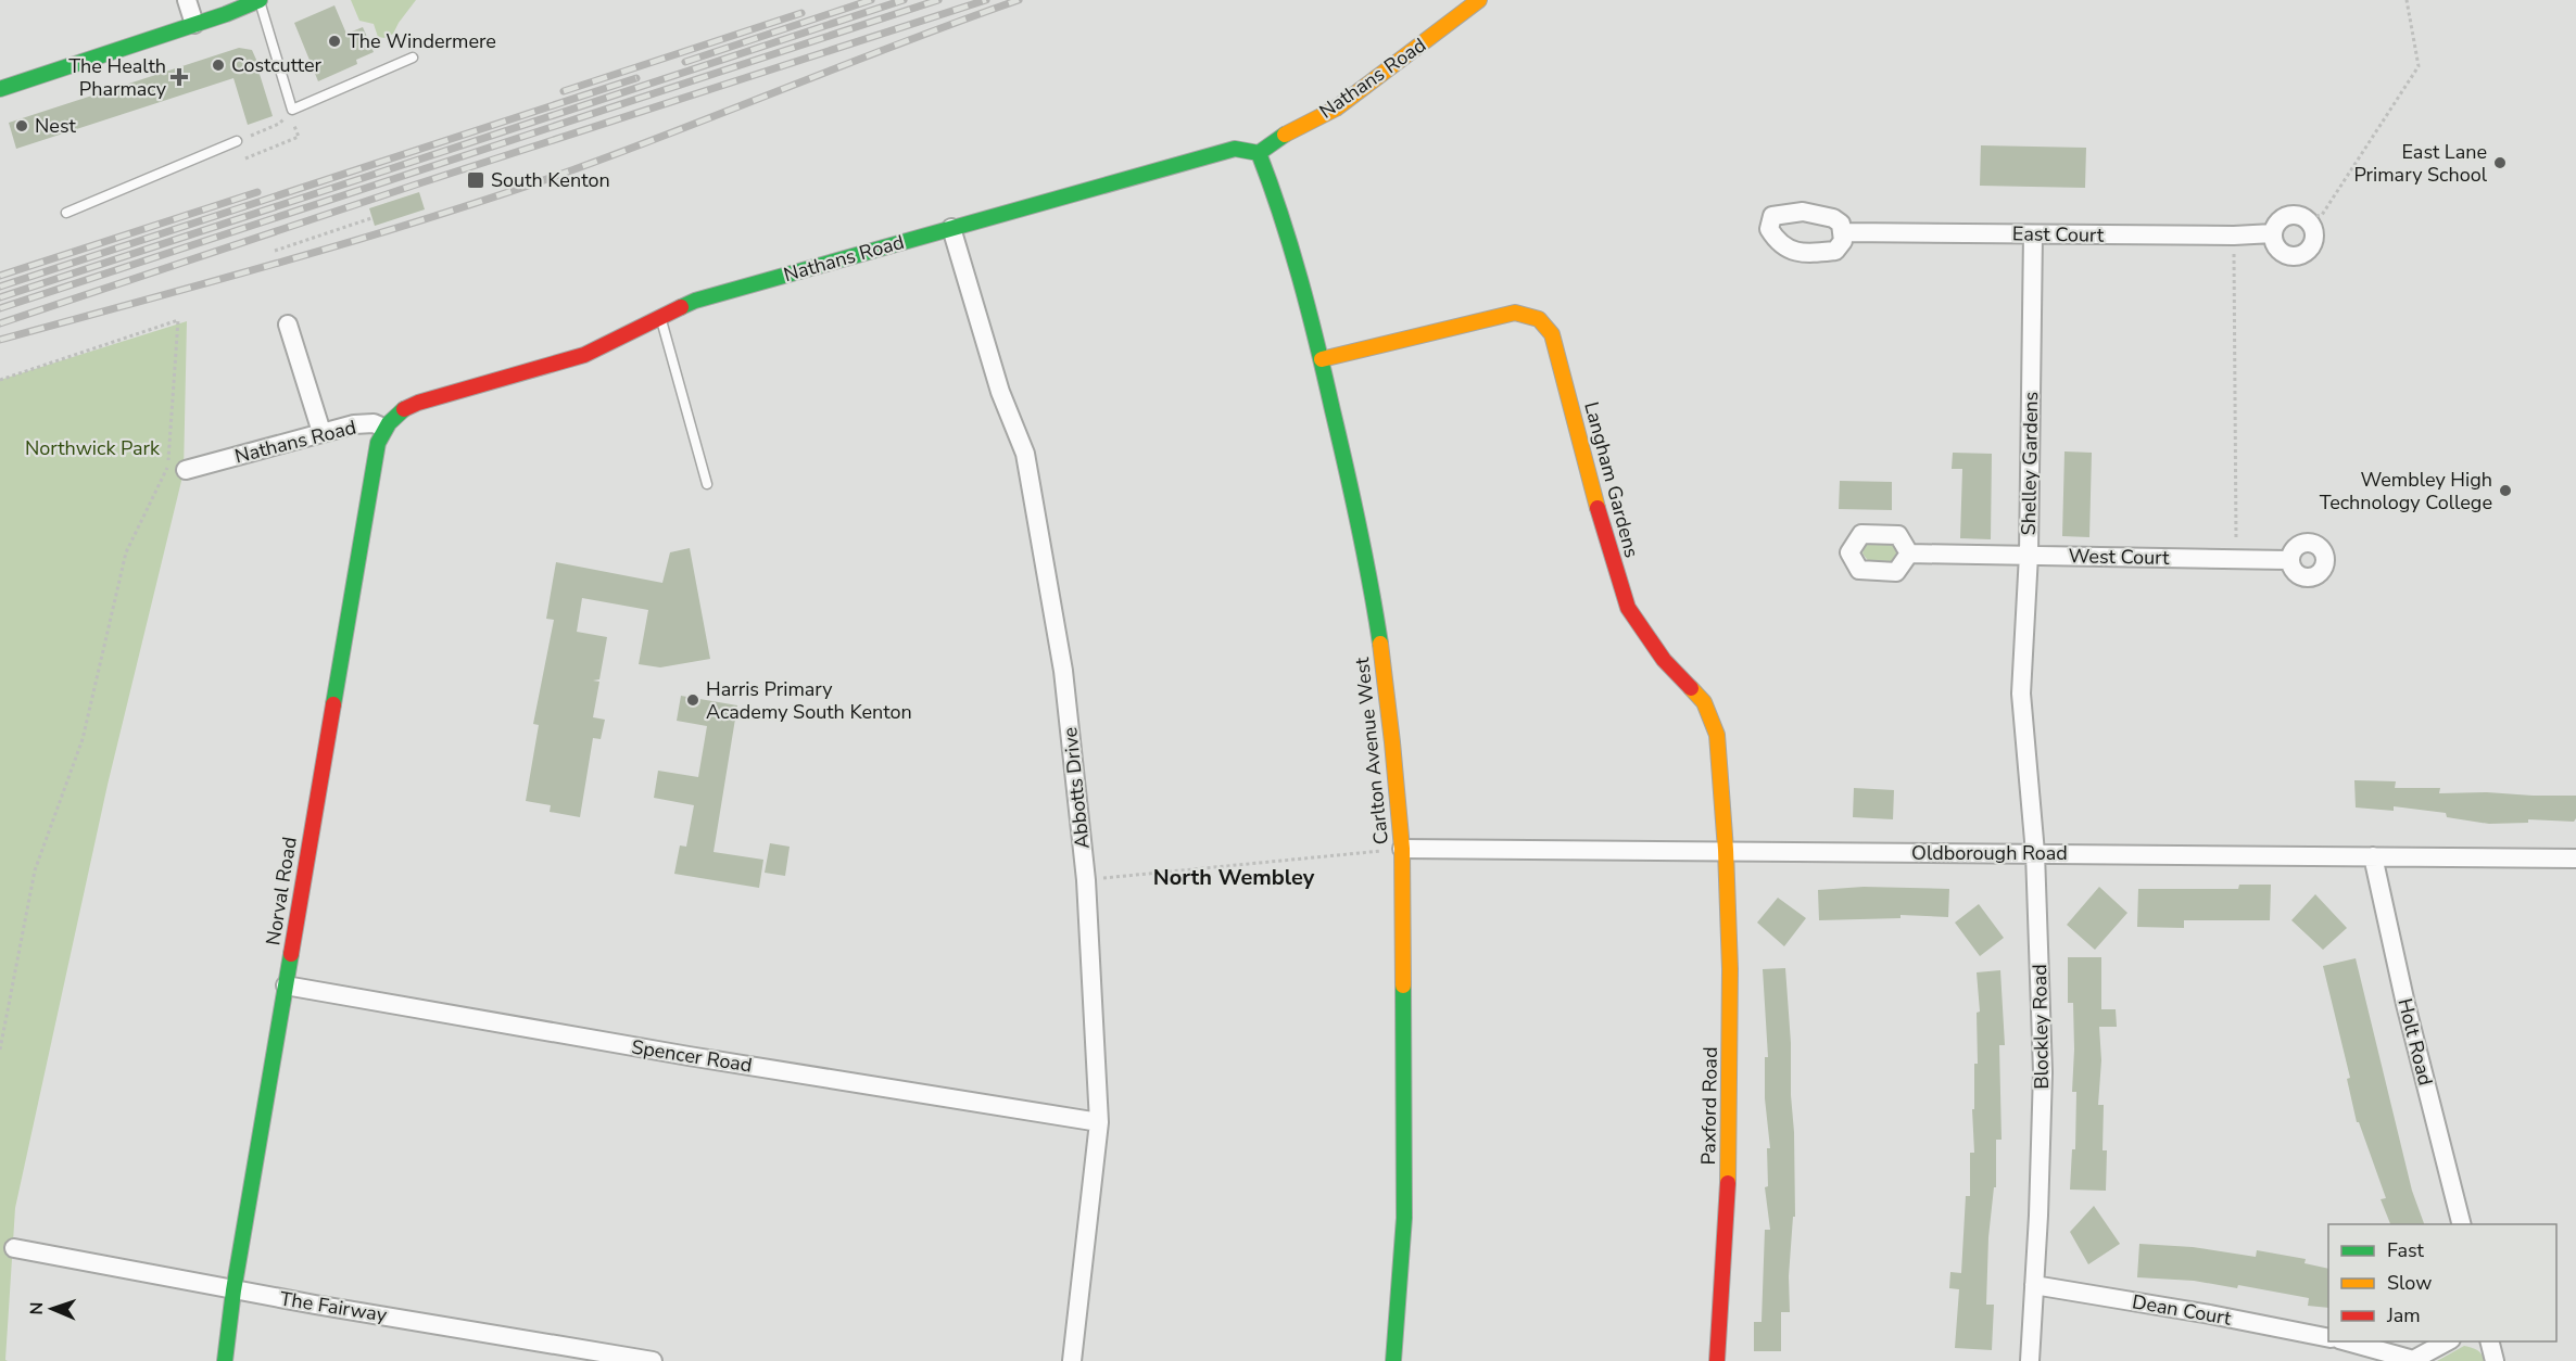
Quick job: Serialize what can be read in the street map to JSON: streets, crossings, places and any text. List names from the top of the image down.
{
  "streets": {
    "street": [
      "Nathans Road",
      "East Court",
      "Shelley Gardens",
      "Langham Gardens",
      "West Court",
      "Carlton Avenue West",
      "Abbotts Drive",
      "Oldborough Road",
      "Norval Road",
      "Blockley Road",
      "Holt Road",
      "Spencer Road",
      "Paxford Road",
      "The Fairway",
      "Dean Court"
    ]
  },
  "crossings": [
    ["Nathans Road", "Carlton Avenue West"],
    ["Nathans Road", "Abbotts Drive"],
    ["Nathans Road", "Norval Road"],
    ["East Court", "Shelley Gardens"],
    ["Shelley Gardens", "West Court"],
    ["Shelley Gardens", "Blockley Road"],
    ["Langham Gardens", "Carlton Avenue West"],
    ["Langham Gardens", "Oldborough Road"],
    ["Langham Gardens", "Paxford Road"],
    ["Carlton Avenue West", "Oldborough Road"],
    ["Abbotts Drive", "Spencer Road"],
    ["Oldborough Road", "Blockley Road"],
    ["Oldborough Road", "Holt Road"],
    ["Oldborough Road", "Paxford Road"],
    ["Norval Road", "Spencer Road"],
    ["Norval Road", "The Fairway"],
    ["Blockley Road", "Dean Court"]
  ],
  "districts": ["North Wembley"],
  "parks": ["Northwick Park"],
  "places": {
    "other": [
      "The Windermere",
      "Costcutter",
      "Nest",
      "East Lane Primary School",
      "Wembley High Technology College",
      "Harris Primary Academy South Kenton"
    ],
    "health": ["The Health Pharmacy"],
    "transit": ["South Kenton"]
  },
  "legend": ["Fast", "Slow", "Jam"],
  "north": "left"
}
